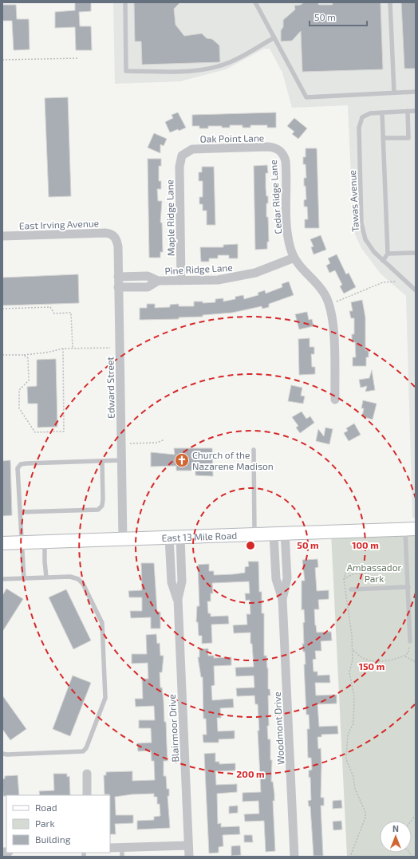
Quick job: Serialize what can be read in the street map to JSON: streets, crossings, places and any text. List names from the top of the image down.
{
  "streets": {
    "main road": ["East 13 Mile Road"],
    "street": [
      "Oak Point Lane",
      "Cedar Ridge Lane",
      "Maple Ridge Lane",
      "East Irving Avenue",
      "Pine Ridge Lane",
      "Edward Street",
      "Blairmoor Drive",
      "Woodmont Drive"
    ],
    "lane": ["Tawas Avenue"]
  },
  "crossings": [
    ["Oak Point Lane", "Cedar Ridge Lane"],
    ["Oak Point Lane", "Maple Ridge Lane"],
    ["Cedar Ridge Lane", "Pine Ridge Lane"],
    ["Maple Ridge Lane", "Pine Ridge Lane"],
    ["East Irving Avenue", "Edward Street"],
    ["Pine Ridge Lane", "Edward Street"],
    ["Edward Street", "East 13 Mile Road"],
    ["East 13 Mile Road", "Blairmoor Drive"],
    ["East 13 Mile Road", "Woodmont Drive"]
  ],
  "parks": ["Ambassador Park"],
  "places": {
    "church": ["Church of the Nazarene Madison"]
  },
  "legend": ["Road", "Park", "Building"],
  "scale_bar": "50 m",
  "north": "top",
  "rings": [
    "50 m",
    "100 m",
    "150 m",
    "200 m"
  ]
}
